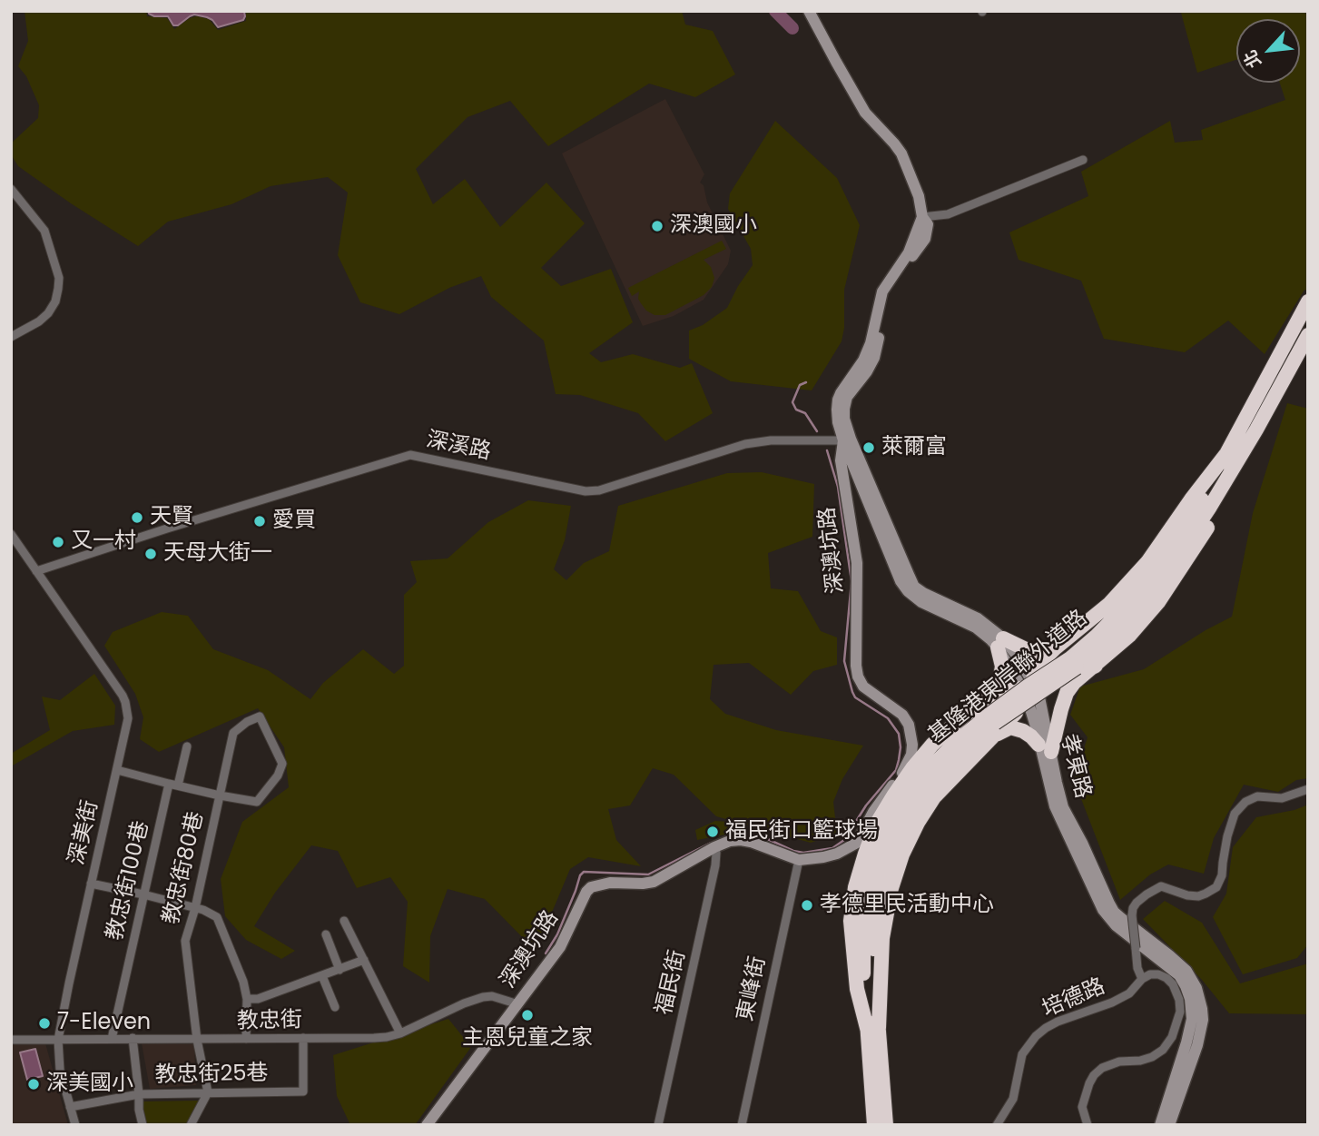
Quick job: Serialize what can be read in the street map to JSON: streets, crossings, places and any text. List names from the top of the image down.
{
  "streets": {
    "highway": ["基隆港東岸聯外道路"],
    "main road": ["深澳坑路", "孝東路"],
    "street": [
      "深溪路",
      "深美街",
      "教忠街80巷",
      "教忠街100巷",
      "福民街",
      "東峰街",
      "培德路",
      "教忠街",
      "教忠街25巷"
    ]
  },
  "crossings": [
    ["深溪路", "深澳坑路"],
    ["深溪路", "孝東路"],
    ["深溪路", "深美街"],
    ["深澳坑路", "孝東路"],
    ["深澳坑路", "福民街"],
    ["深澳坑路", "東峰街"],
    ["深澳坑路", "教忠街"],
    ["深美街", "教忠街"],
    ["深美街", "教忠街25巷"],
    ["教忠街80巷", "教忠街100巷"],
    ["教忠街80巷", "教忠街"],
    ["教忠街80巷", "教忠街25巷"],
    ["教忠街100巷", "教忠街"],
    ["教忠街", "教忠街25巷"]
  ],
  "places": [
    "深澳國小",
    "萊爾富",
    "天賢",
    "愛買",
    "又一村",
    "天母大街一",
    "福民街口籃球場",
    "孝德里民活動中心",
    "主恩兒童之家",
    "7-Eleven",
    "深美國小"
  ],
  "north": "bottom left"
}
